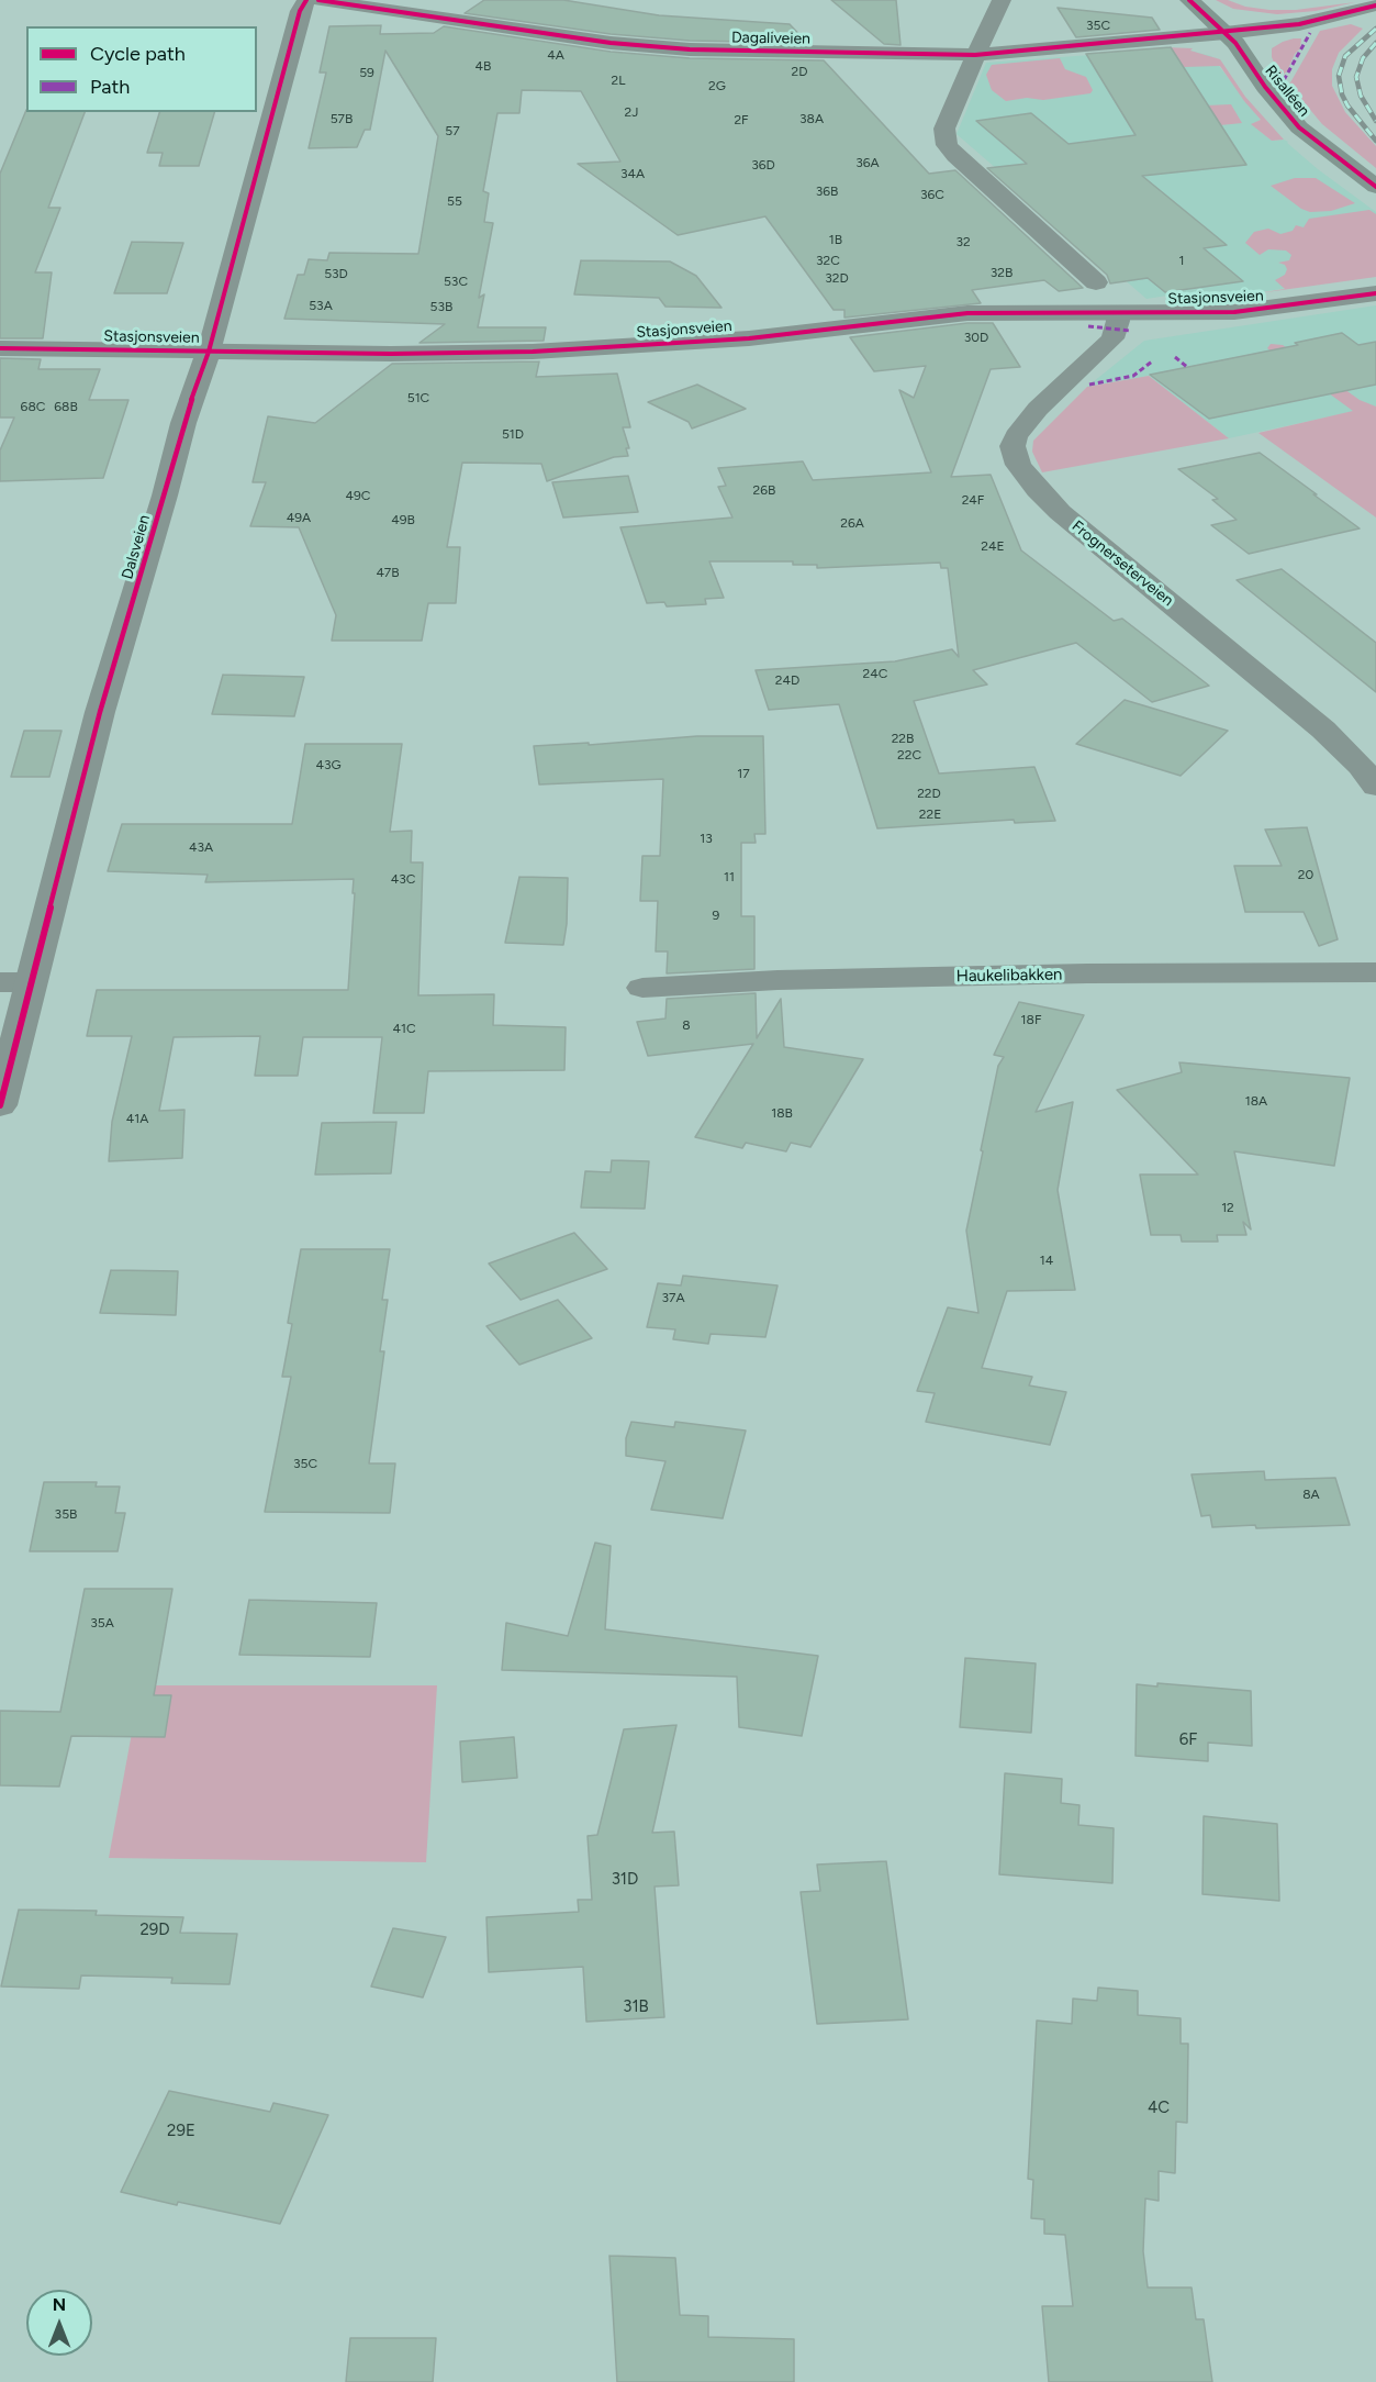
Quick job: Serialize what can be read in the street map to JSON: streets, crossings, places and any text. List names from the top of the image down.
{
  "streets": {
    "main road": ["Risalléen"],
    "street": [
      "Dagaliveien",
      "Stasjonsveien",
      "Dalsveien",
      "Frognerseterveien",
      "Haukelibakken"
    ]
  },
  "crossings": [
    ["Dagaliveien", "Risalléen"],
    ["Stasjonsveien", "Dalsveien"],
    ["Stasjonsveien", "Frognerseterveien"]
  ],
  "house_numbers": [
    "35C",
    "4A",
    "4B",
    "2D",
    "59",
    "2L",
    "2G",
    "2J",
    "57B",
    "38A",
    "2F",
    "57",
    "36A",
    "36D",
    "34A",
    "36B",
    "36C",
    "55",
    "1B",
    "32",
    "32C",
    "1",
    "32B",
    "53D",
    "32D",
    "53C",
    "53A",
    "53B",
    "30D",
    "51C",
    "68C",
    "68B",
    "51D",
    "26B",
    "49C",
    "24F",
    "49A",
    "49B",
    "26A",
    "24E",
    "47B",
    "24C",
    "24D",
    "22B",
    "22C",
    "43G",
    "17",
    "22D",
    "22E",
    "13",
    "43A",
    "20",
    "11",
    "43C",
    "9",
    "18F",
    "8",
    "41C",
    "18A",
    "18B",
    "41A",
    "12",
    "14",
    "37A",
    "35C",
    "8A",
    "35B",
    "35A",
    "6F",
    "31D",
    "29D",
    "31B",
    "4C",
    "29E"
  ],
  "legend": ["Cycle path", "Path"],
  "north": "top"
}
